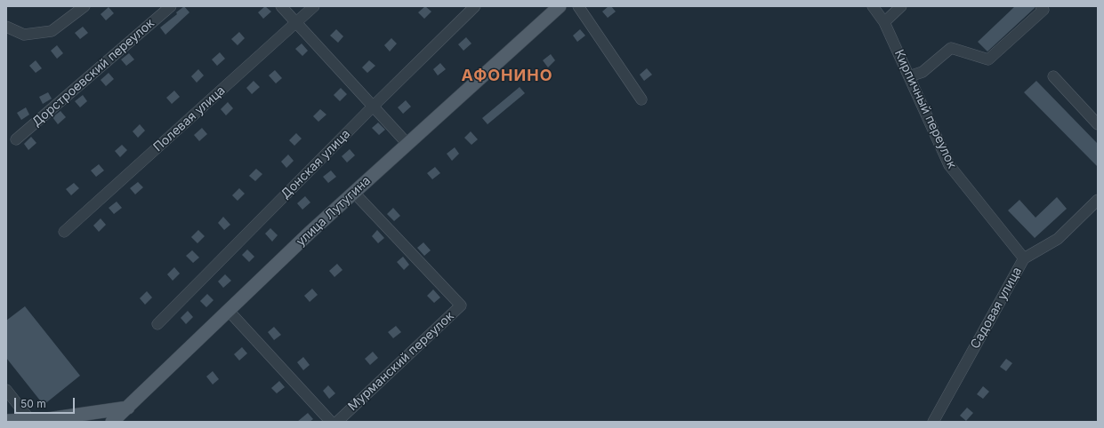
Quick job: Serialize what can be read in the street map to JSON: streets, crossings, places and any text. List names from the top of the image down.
{
  "streets": {
    "main road": ["улица Лутугина"],
    "street": [
      "Дорстроевский переулок",
      "Кирпичный переулок",
      "Полевая улица",
      "Донская улица",
      "Садовая улица",
      "Мурманский переулок"
    ]
  },
  "crossings": [
    ["Кирпичный переулок", "Садовая улица"],
    ["улица Лутугина", "Мурманский переулок"]
  ],
  "districts": ["АФОНИНО"],
  "scale_bar": "50 m"
}
